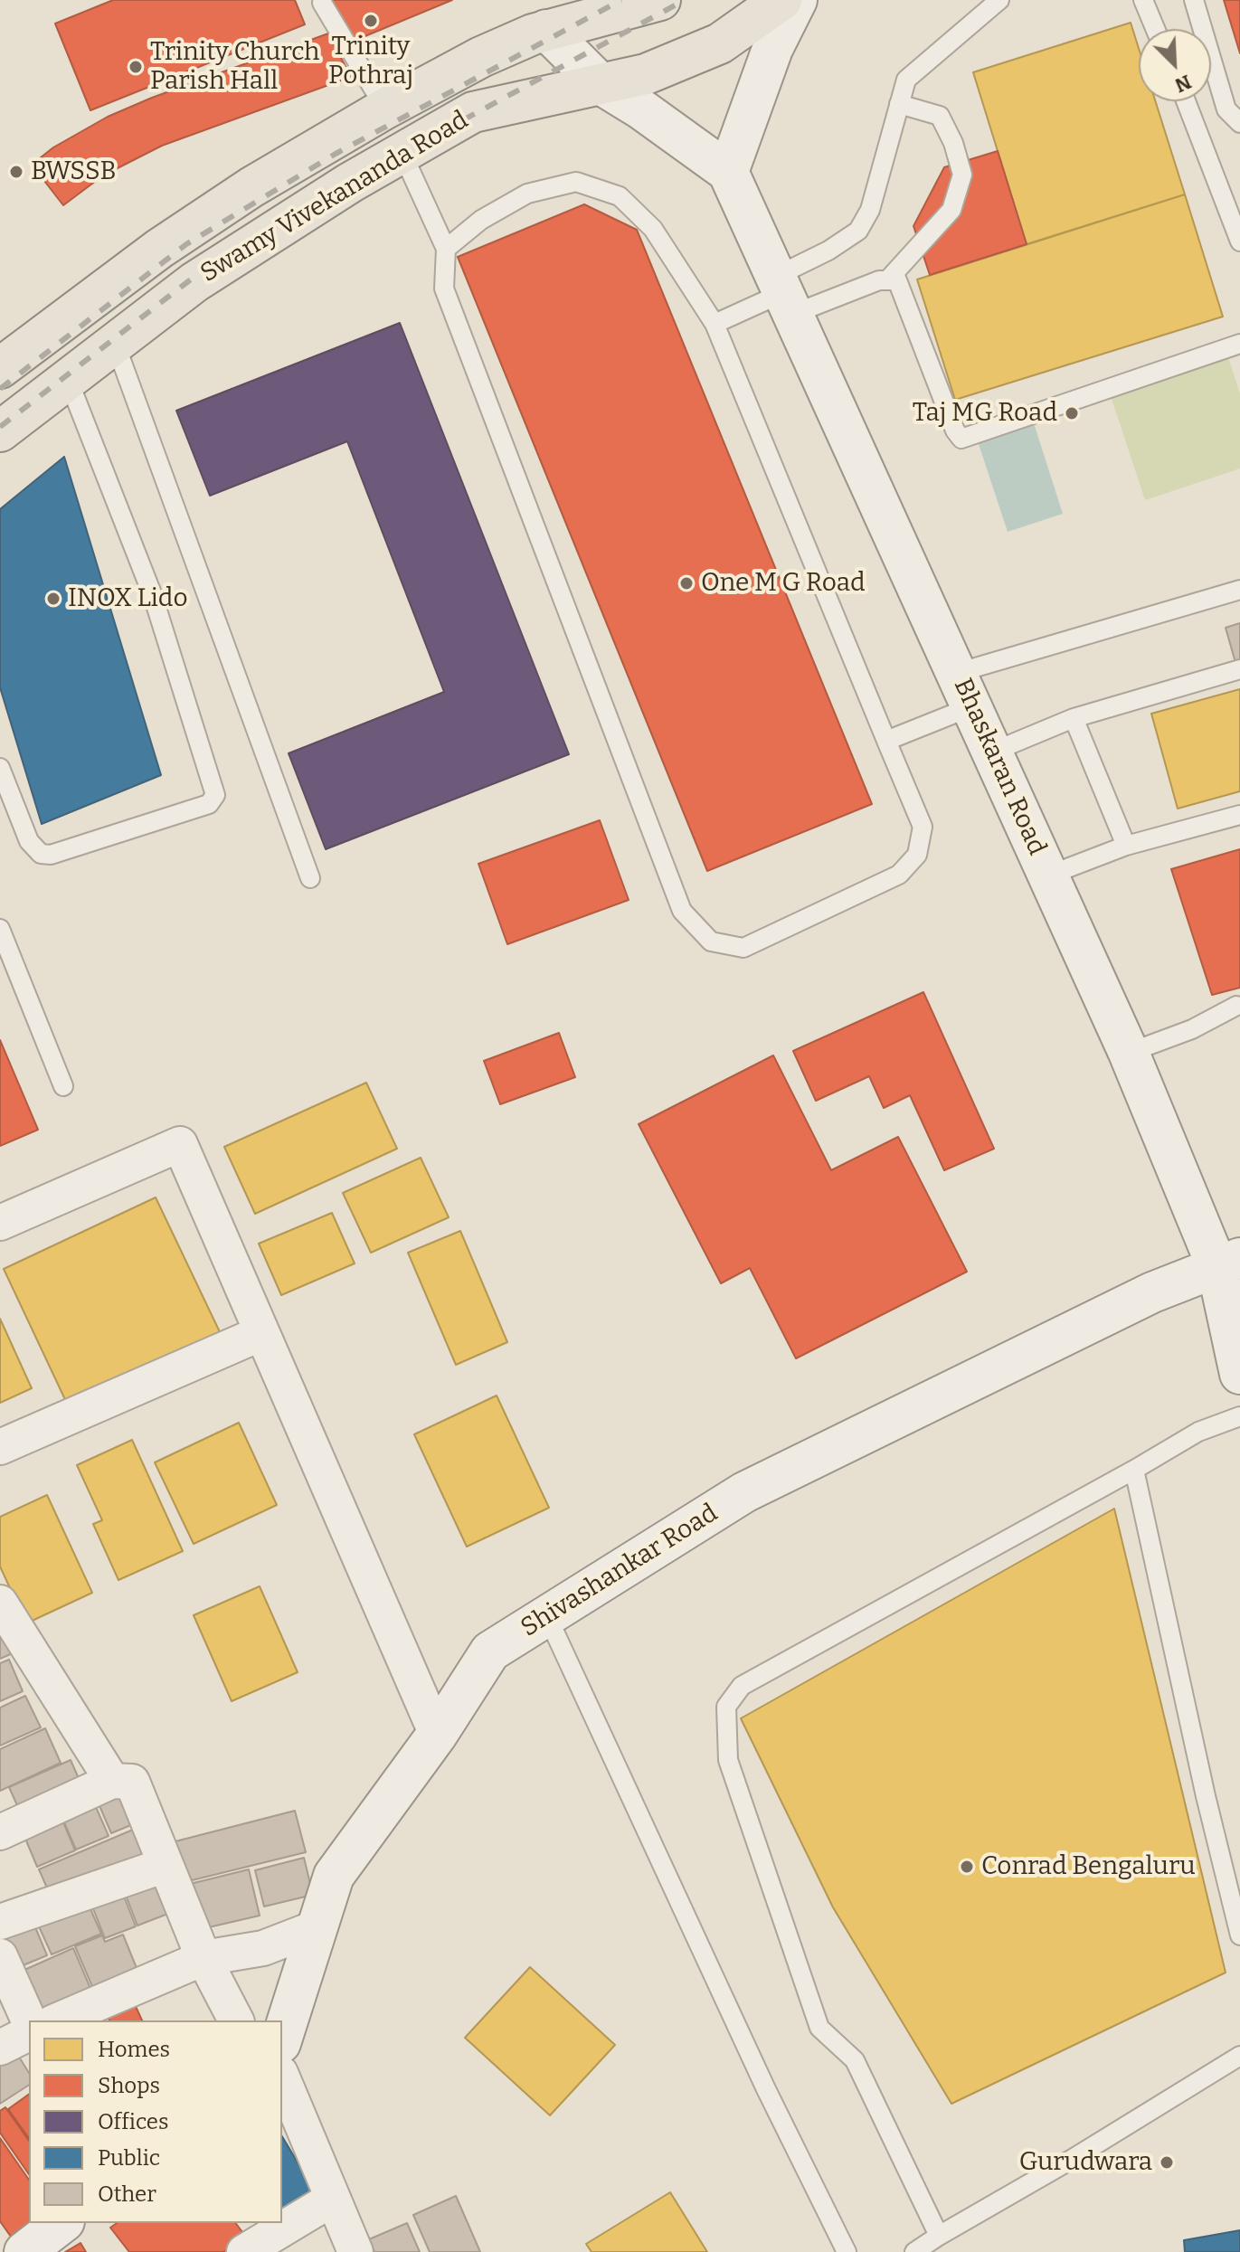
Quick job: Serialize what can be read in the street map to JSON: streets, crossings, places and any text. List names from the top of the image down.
{
  "streets": {
    "main road": ["Swamy Vivekananda Road", "Bhaskaran Road", "Shivashankar Road"]
  },
  "crossings": [
    ["Bhaskaran Road", "Shivashankar Road"]
  ],
  "places": [
    "Trinity Pothraj",
    "Trinity Church Parish Hall",
    "BWSSB",
    "Taj MG Road",
    "One M G Road",
    "INOX Lido",
    "Conrad Bengaluru",
    "Gurudwara"
  ],
  "legend": [
    "Homes",
    "Shops",
    "Offices",
    "Public",
    "Other"
  ],
  "north": "bottom right"
}
